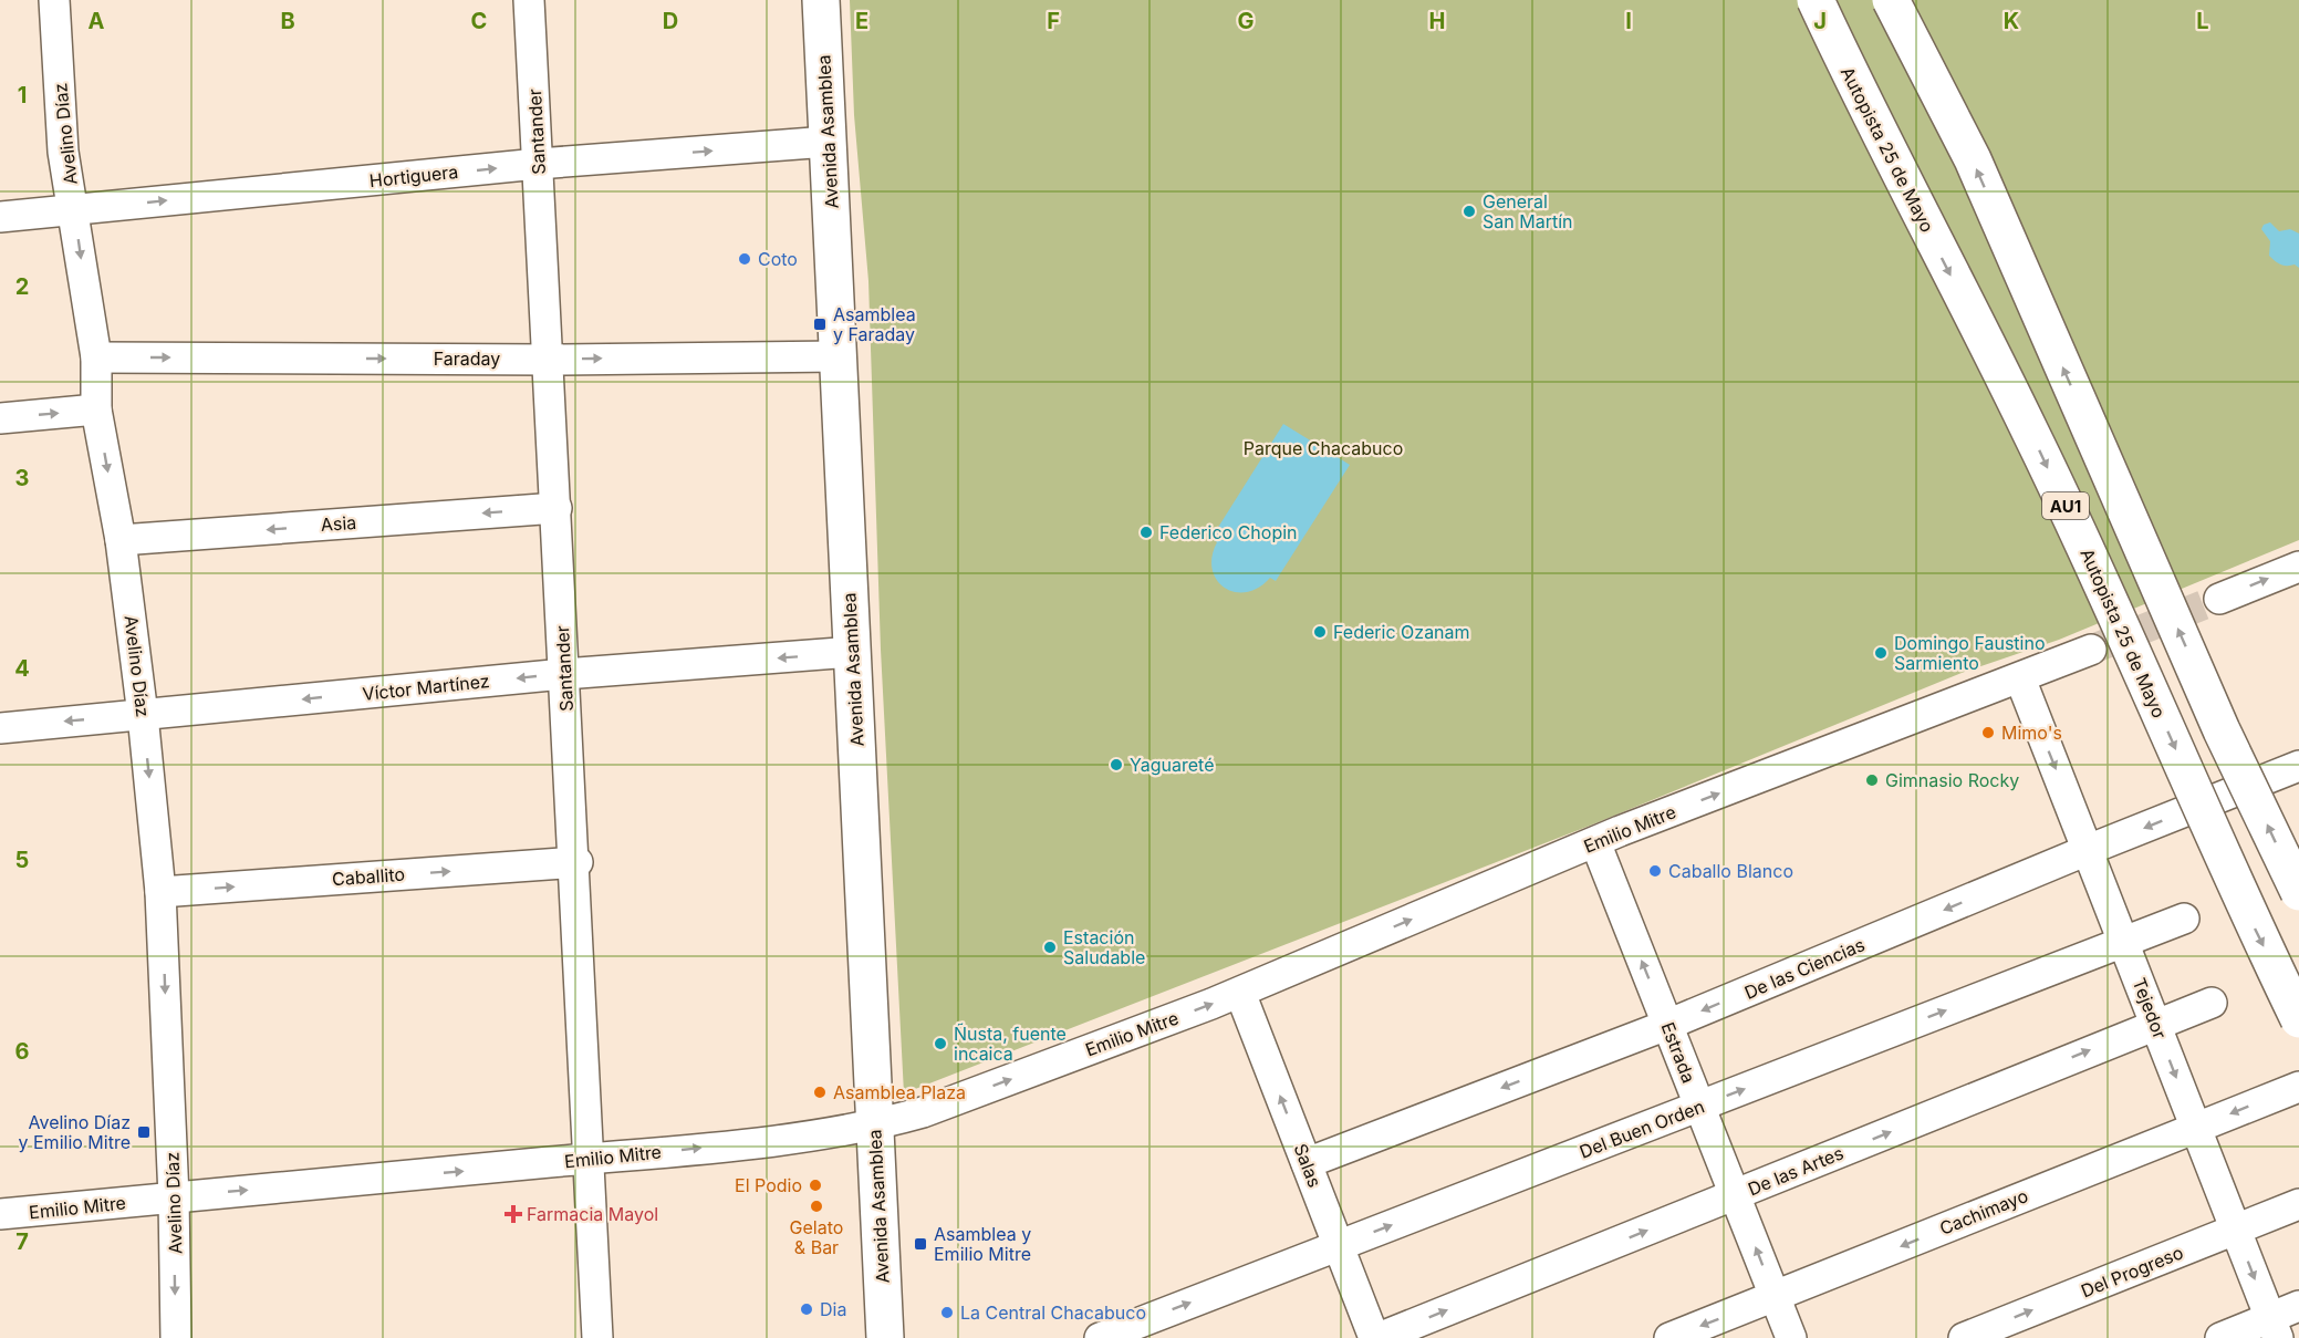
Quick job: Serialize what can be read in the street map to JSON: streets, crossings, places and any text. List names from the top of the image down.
{
  "streets": {
    "main road": ["Avenida Asamblea", "Autopista 25 de Mayo", "AU1"],
    "street": [
      "Santander",
      "Avelino Díaz",
      "Hortiguera",
      "Faraday",
      "Asia",
      "Víctor Martínez",
      "Emilio Mitre",
      "Caballito",
      "De las Ciencias",
      "Tejedor",
      "Estrada",
      "Del Buen Orden",
      "Salas",
      "De las Artes",
      "Cachimayo",
      "Del Progreso"
    ]
  },
  "crossings": [
    ["Santander", "Hortiguera"],
    ["Santander", "Faraday"],
    ["Santander", "Asia"],
    ["Santander", "Víctor Martínez"],
    ["Santander", "Emilio Mitre"],
    ["Santander", "Caballito"],
    ["Avenida Asamblea", "Hortiguera"],
    ["Avenida Asamblea", "Faraday"],
    ["Avenida Asamblea", "Víctor Martínez"],
    ["Avenida Asamblea", "Emilio Mitre"],
    ["Avelino Díaz", "Hortiguera"],
    ["Avelino Díaz", "Faraday"],
    ["Avelino Díaz", "Asia"],
    ["Avelino Díaz", "Víctor Martínez"],
    ["Avelino Díaz", "Emilio Mitre"],
    ["Avelino Díaz", "Caballito"],
    ["Emilio Mitre", "Tejedor"],
    ["Emilio Mitre", "Estrada"],
    ["Emilio Mitre", "Salas"],
    ["De las Ciencias", "Tejedor"],
    ["De las Ciencias", "Estrada"],
    ["De las Ciencias", "Salas"],
    ["Tejedor", "Del Buen Orden"],
    ["Tejedor", "De las Artes"],
    ["Tejedor", "Cachimayo"],
    ["Tejedor", "Del Progreso"],
    ["Estrada", "Del Buen Orden"],
    ["Estrada", "De las Artes"],
    ["Estrada", "Cachimayo"],
    ["Del Buen Orden", "Salas"],
    ["Salas", "De las Artes"]
  ],
  "one_way": [
    "Avelino Díaz",
    "Hortiguera",
    "Faraday",
    "Asia",
    "Víctor Martínez",
    "Emilio Mitre",
    "Caballito",
    "De las Ciencias",
    "Tejedor",
    "Estrada",
    "Del Buen Orden",
    "Salas",
    "De las Artes",
    "Cachimayo",
    "Del Progreso"
  ],
  "parks": ["Parque Chacabuco"],
  "places": {
    "other": [
      "General San Martín",
      "Coto",
      "Federico Chopin",
      "Federic Ozanam",
      "Domingo Faustino Sarmiento",
      "Mimo's",
      "Yaguareté",
      "Gimnasio Rocky",
      "Caballo Blanco",
      "Estación Saludable",
      "Ñusta, fuente incaica",
      "Asamblea Plaza",
      "El Podio",
      "Gelato & Bar",
      "Dia",
      "La Central Chacabuco"
    ],
    "transit": ["Asamblea y Faraday", "Avelino Díaz y Emilio Mitre", "Asamblea y Emilio Mitre"],
    "health": ["Farmacia Mayol"]
  },
  "grid": {
    "columns": [
      "A",
      "B",
      "C",
      "D",
      "E",
      "F",
      "G",
      "H",
      "I",
      "J",
      "K",
      "L"
    ],
    "rows": [
      "1",
      "2",
      "3",
      "4",
      "5",
      "6",
      "7"
    ]
  }
}
